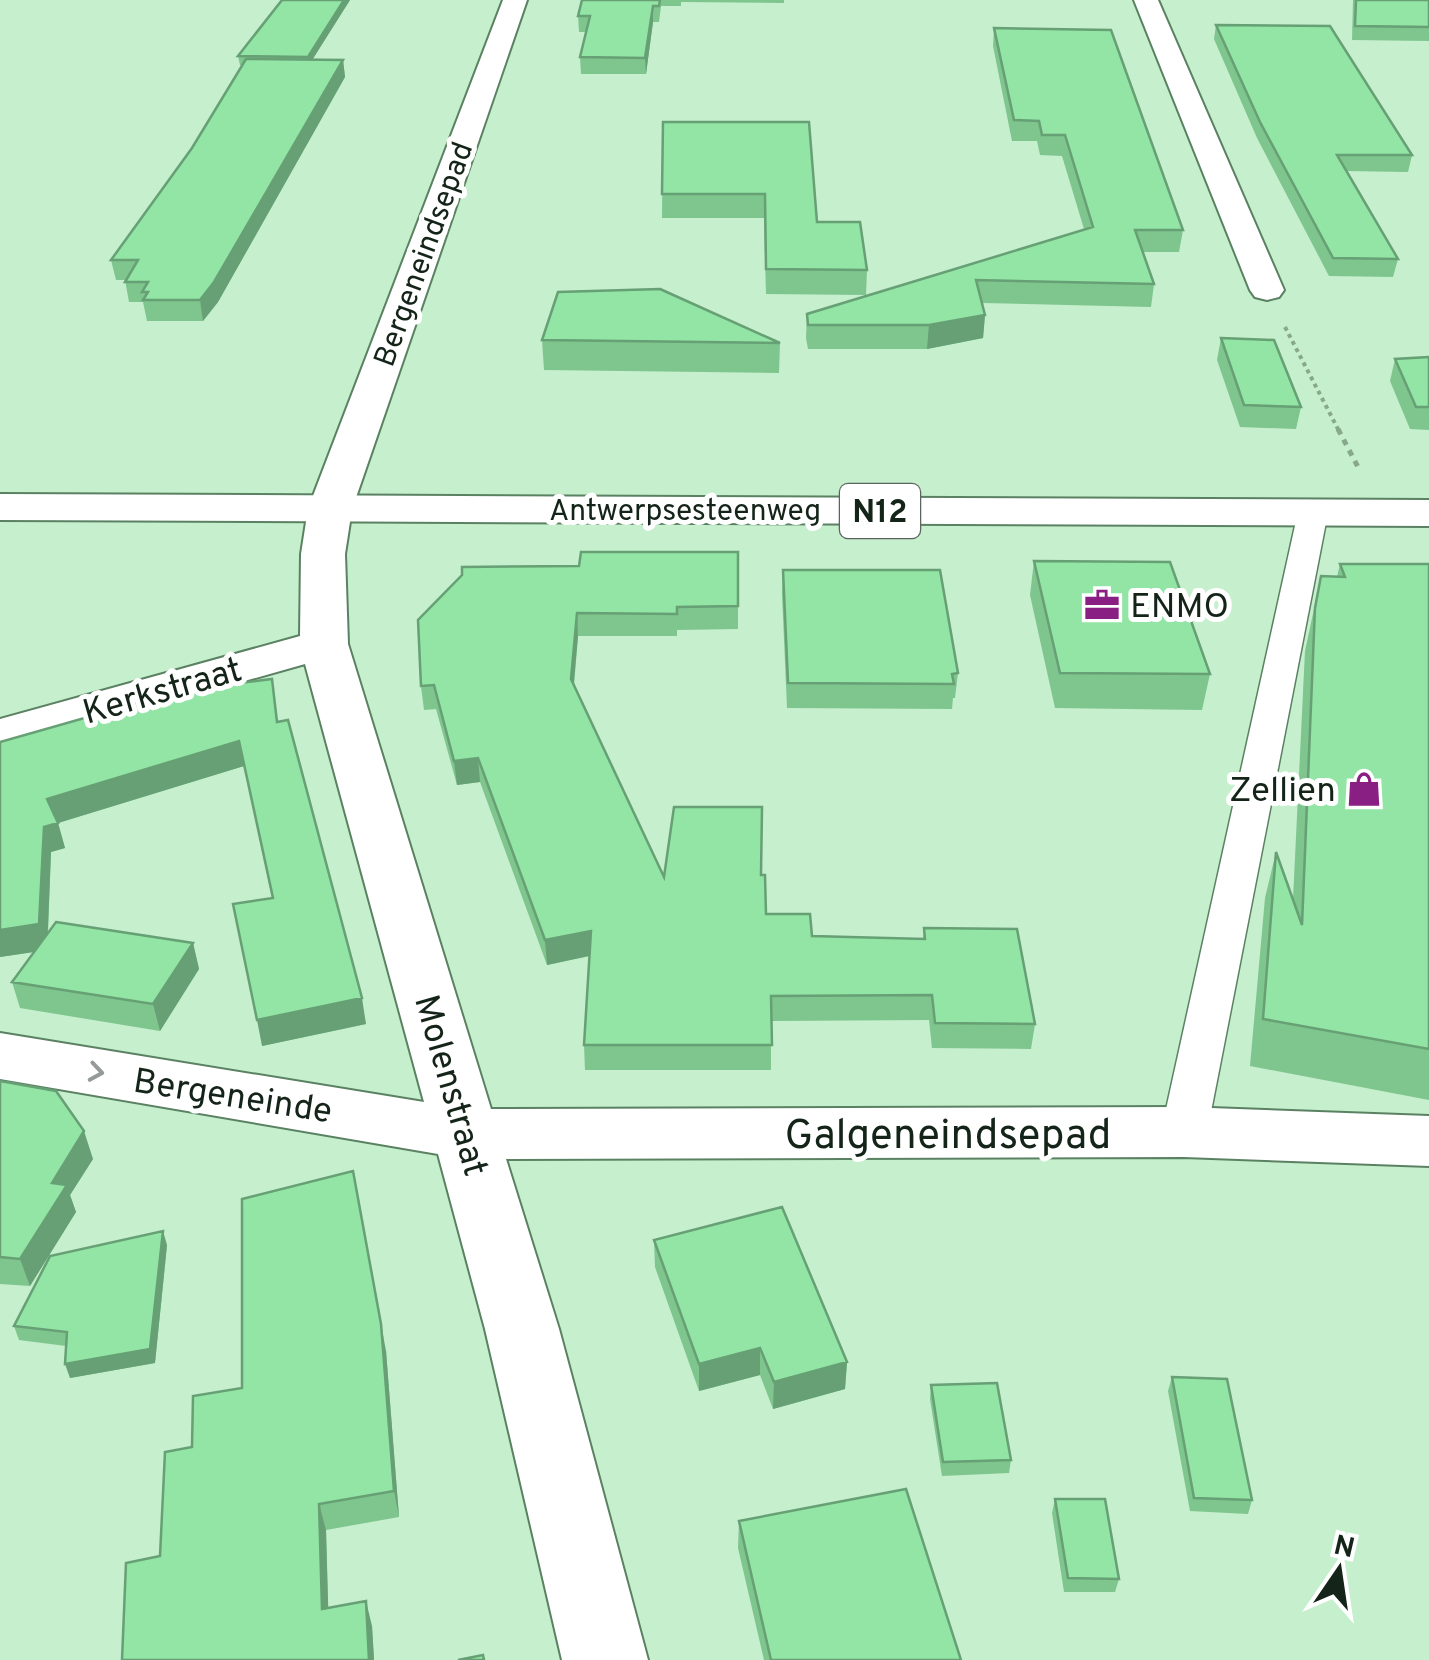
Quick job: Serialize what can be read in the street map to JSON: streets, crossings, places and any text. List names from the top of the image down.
{
  "streets": {
    "street": [
      "Bergeneindsepad",
      "Antwerpsesteenweg",
      "N12",
      "Kerkstraat",
      "Molenstraat",
      "Bergeneinde",
      "Galgeneindsepad"
    ]
  },
  "crossings": [
    ["Bergeneindsepad", "Antwerpsesteenweg"],
    ["Bergeneindsepad", "Molenstraat"],
    ["Antwerpsesteenweg", "Molenstraat"],
    ["Kerkstraat", "Molenstraat"],
    ["Molenstraat", "Bergeneinde"],
    ["Molenstraat", "Galgeneindsepad"],
    ["Bergeneinde", "Galgeneindsepad"]
  ],
  "one_way": ["Bergeneinde"],
  "places": {
    "office": ["ENMO"],
    "shop": ["Zellien"]
  },
  "north": "top"
}
